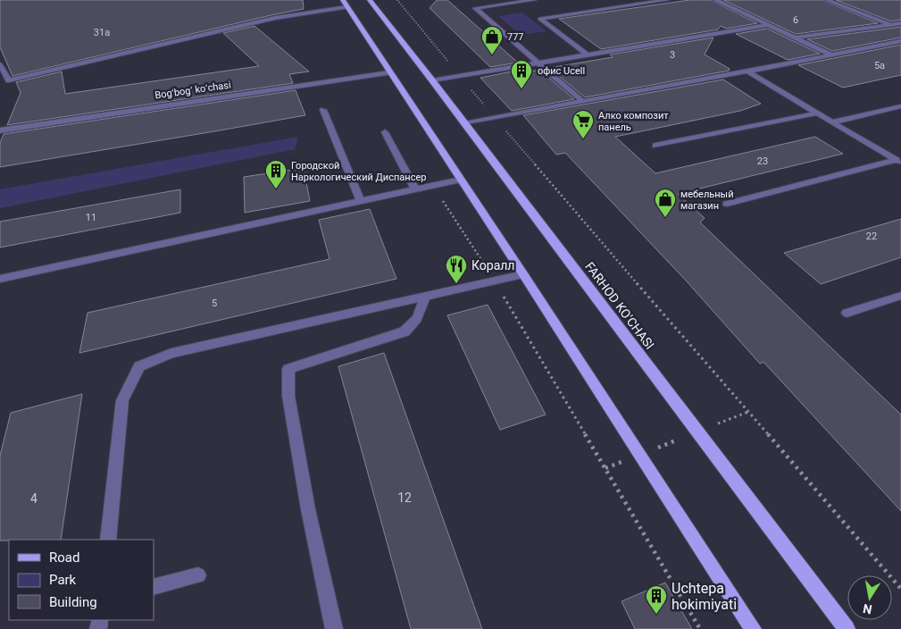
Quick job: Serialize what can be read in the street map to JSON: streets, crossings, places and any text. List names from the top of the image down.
{
  "streets": {
    "main road": ["FARHOD KO'CHASI"],
    "lane": ["Bogʻbogʻ koʻchasi"]
  },
  "places": {
    "shop": ["777", "мебельный магазин"],
    "building": ["офис Ucell", "Городской Наркологический Диспансер", "Uchtepa hokimiyati"],
    "supermarket": ["Алко композит панель"],
    "restaurant": ["Коралл"]
  },
  "house_numbers": [
    "6",
    "31а",
    "3",
    "5а",
    "23",
    "11",
    "22",
    "5",
    "12",
    "4"
  ],
  "legend": ["Road", "Park", "Building"],
  "north": "bottom"
}
